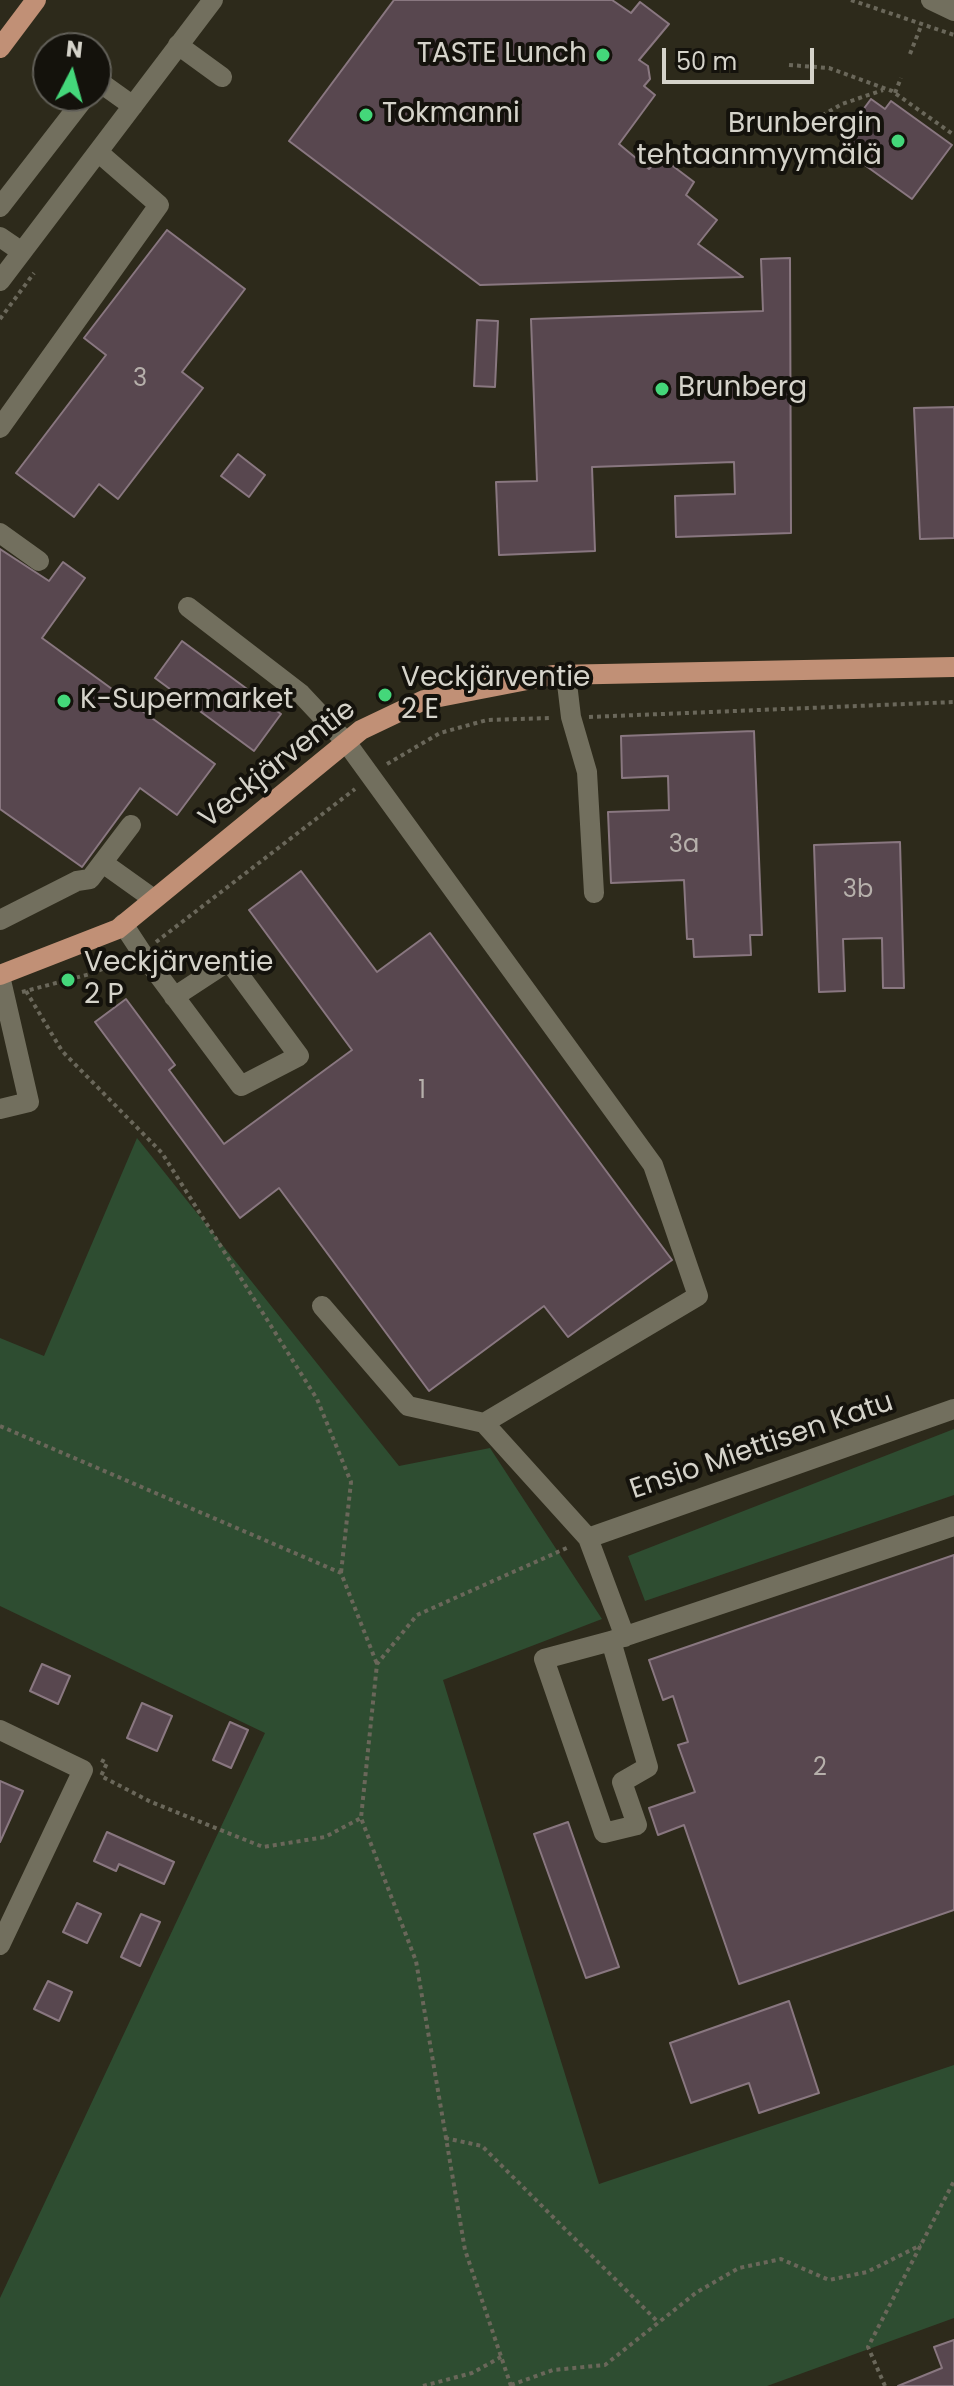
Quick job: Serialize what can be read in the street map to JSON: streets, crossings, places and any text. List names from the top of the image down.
{
  "streets": {
    "main road": ["Veckjärventie"],
    "street": ["Ensio Miettisen Katu"]
  },
  "places": [
    "TASTE Lunch",
    "Tokmanni",
    "Brunbergin tehtaanmyymälä",
    "Brunberg",
    "Veckjärventie 2 E",
    "K-Supermarket",
    "Veckjärventie 2 P"
  ],
  "house_numbers": [
    "3",
    "3a",
    "3b",
    "1",
    "2"
  ],
  "scale_bar": "50 m",
  "north": "top"
}
